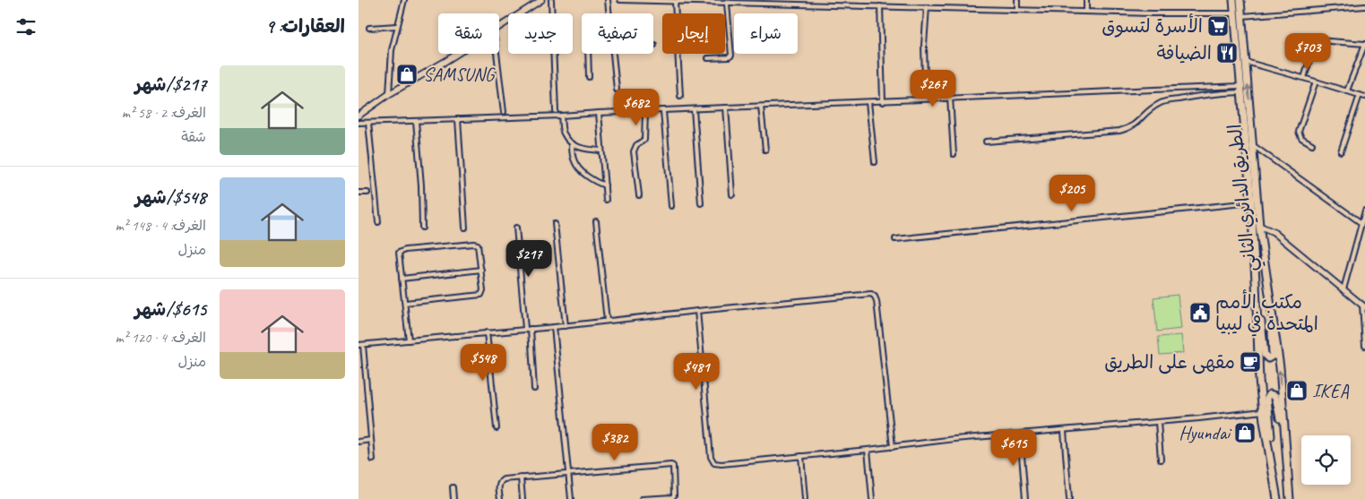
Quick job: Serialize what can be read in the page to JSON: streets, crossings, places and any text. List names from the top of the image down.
{
  "streets": {
    "highway": ["الطريق الدائري الثاني"]
  },
  "places": {
    "supermarket": ["الأسرة لتسوق"],
    "restaurant": ["الضيافة"],
    "shop": ["SAMSUNG", "IKEA", "Hyundai"],
    "public building": ["مكتب الأمم المتحدة في ليبيا"],
    "cafe": ["مقهى على الطريق"]
  },
  "page": {
    "heading": "العقارات: 9",
    "chip": [
      "شراء",
      "إيجار",
      "تصفية",
      "جديد",
      "شقة"
    ],
    "price": [
      "$703",
      "$267",
      "$682",
      "$205",
      "$217",
      "$548",
      "$481",
      "$382",
      "$615"
    ],
    "list": [
      {
        "name": "$217/شهر",
        "note": "الغرف: 2 · 58 m² · شقة"
      },
      {
        "name": "$548/شهر",
        "note": "الغرف: 4 · 148 m² · منزل"
      },
      {
        "name": "$615/شهر",
        "note": "الغرف: 4 · 120 m² · منزل"
      }
    ]
  }
}
